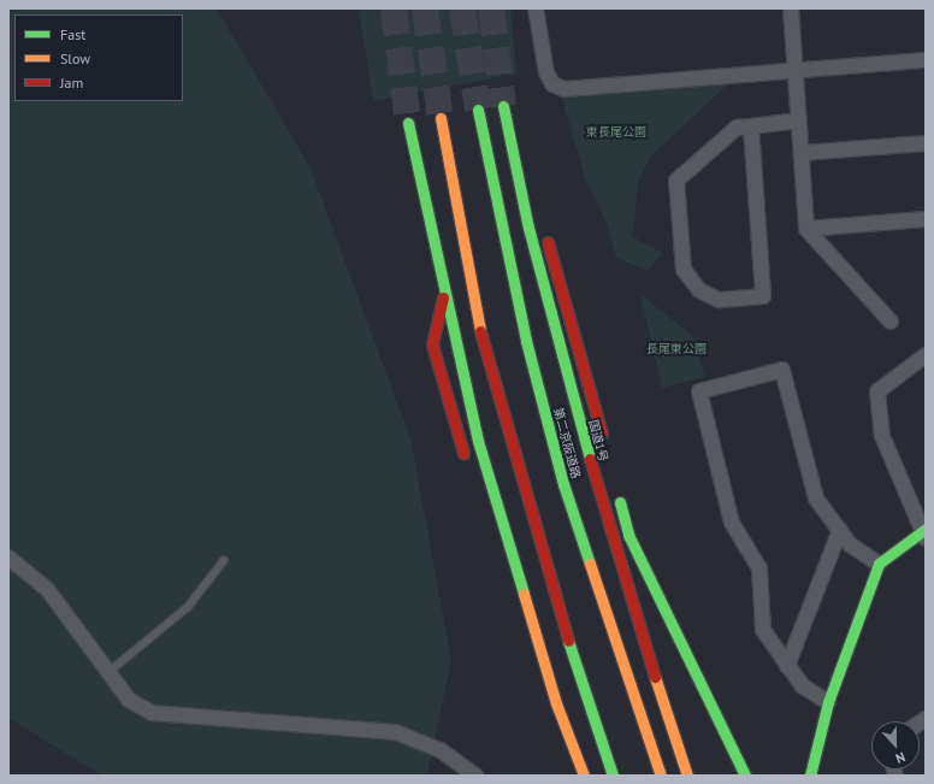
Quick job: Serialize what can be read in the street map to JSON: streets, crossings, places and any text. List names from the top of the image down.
{
  "streets": {
    "main road": ["国道1号", "第二京阪道路"]
  },
  "parks": ["東長尾公園", "長尾東公園"],
  "legend": ["Fast", "Slow", "Jam"],
  "north": "bottom"
}
